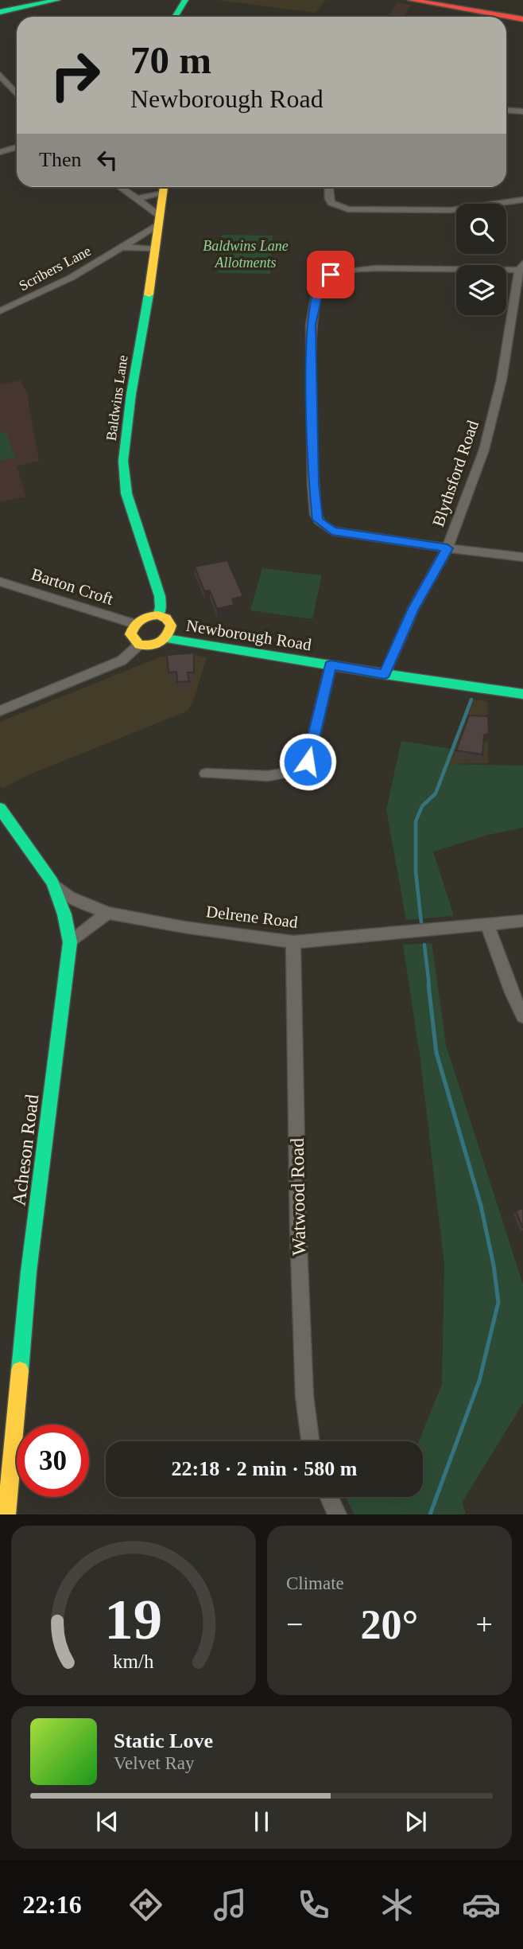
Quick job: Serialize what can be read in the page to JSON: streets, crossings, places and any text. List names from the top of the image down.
{
  "streets": {
    "main road": ["Baldwins Lane", "Newborough Road", "Acheson Road"],
    "street": [
      "Scribers Lane",
      "Blythsford Road",
      "Barton Croft",
      "Delrene Road",
      "Watwood Road"
    ]
  },
  "crossings": [
    ["Scribers Lane", "Baldwins Lane"],
    ["Baldwins Lane", "Barton Croft"],
    ["Baldwins Lane", "Newborough Road"],
    ["Blythsford Road", "Newborough Road"],
    ["Barton Croft", "Newborough Road"],
    ["Delrene Road", "Acheson Road"],
    ["Delrene Road", "Watwood Road"]
  ],
  "parks": ["Baldwins Lane Allotments"],
  "page": {
    "turn": ["70 m", "Newborough Road"],
    "then": "Then",
    "limit": "30",
    "trip": "22:18 · 2 min · 580 m",
    "tile": "Climate",
    "heat": ["−", "20°", "+"],
    "song": ["Static Love", "Velvet Ray"],
    "tabs": "22:16",
    "gauge": ["19", "km/h"]
  }
}
